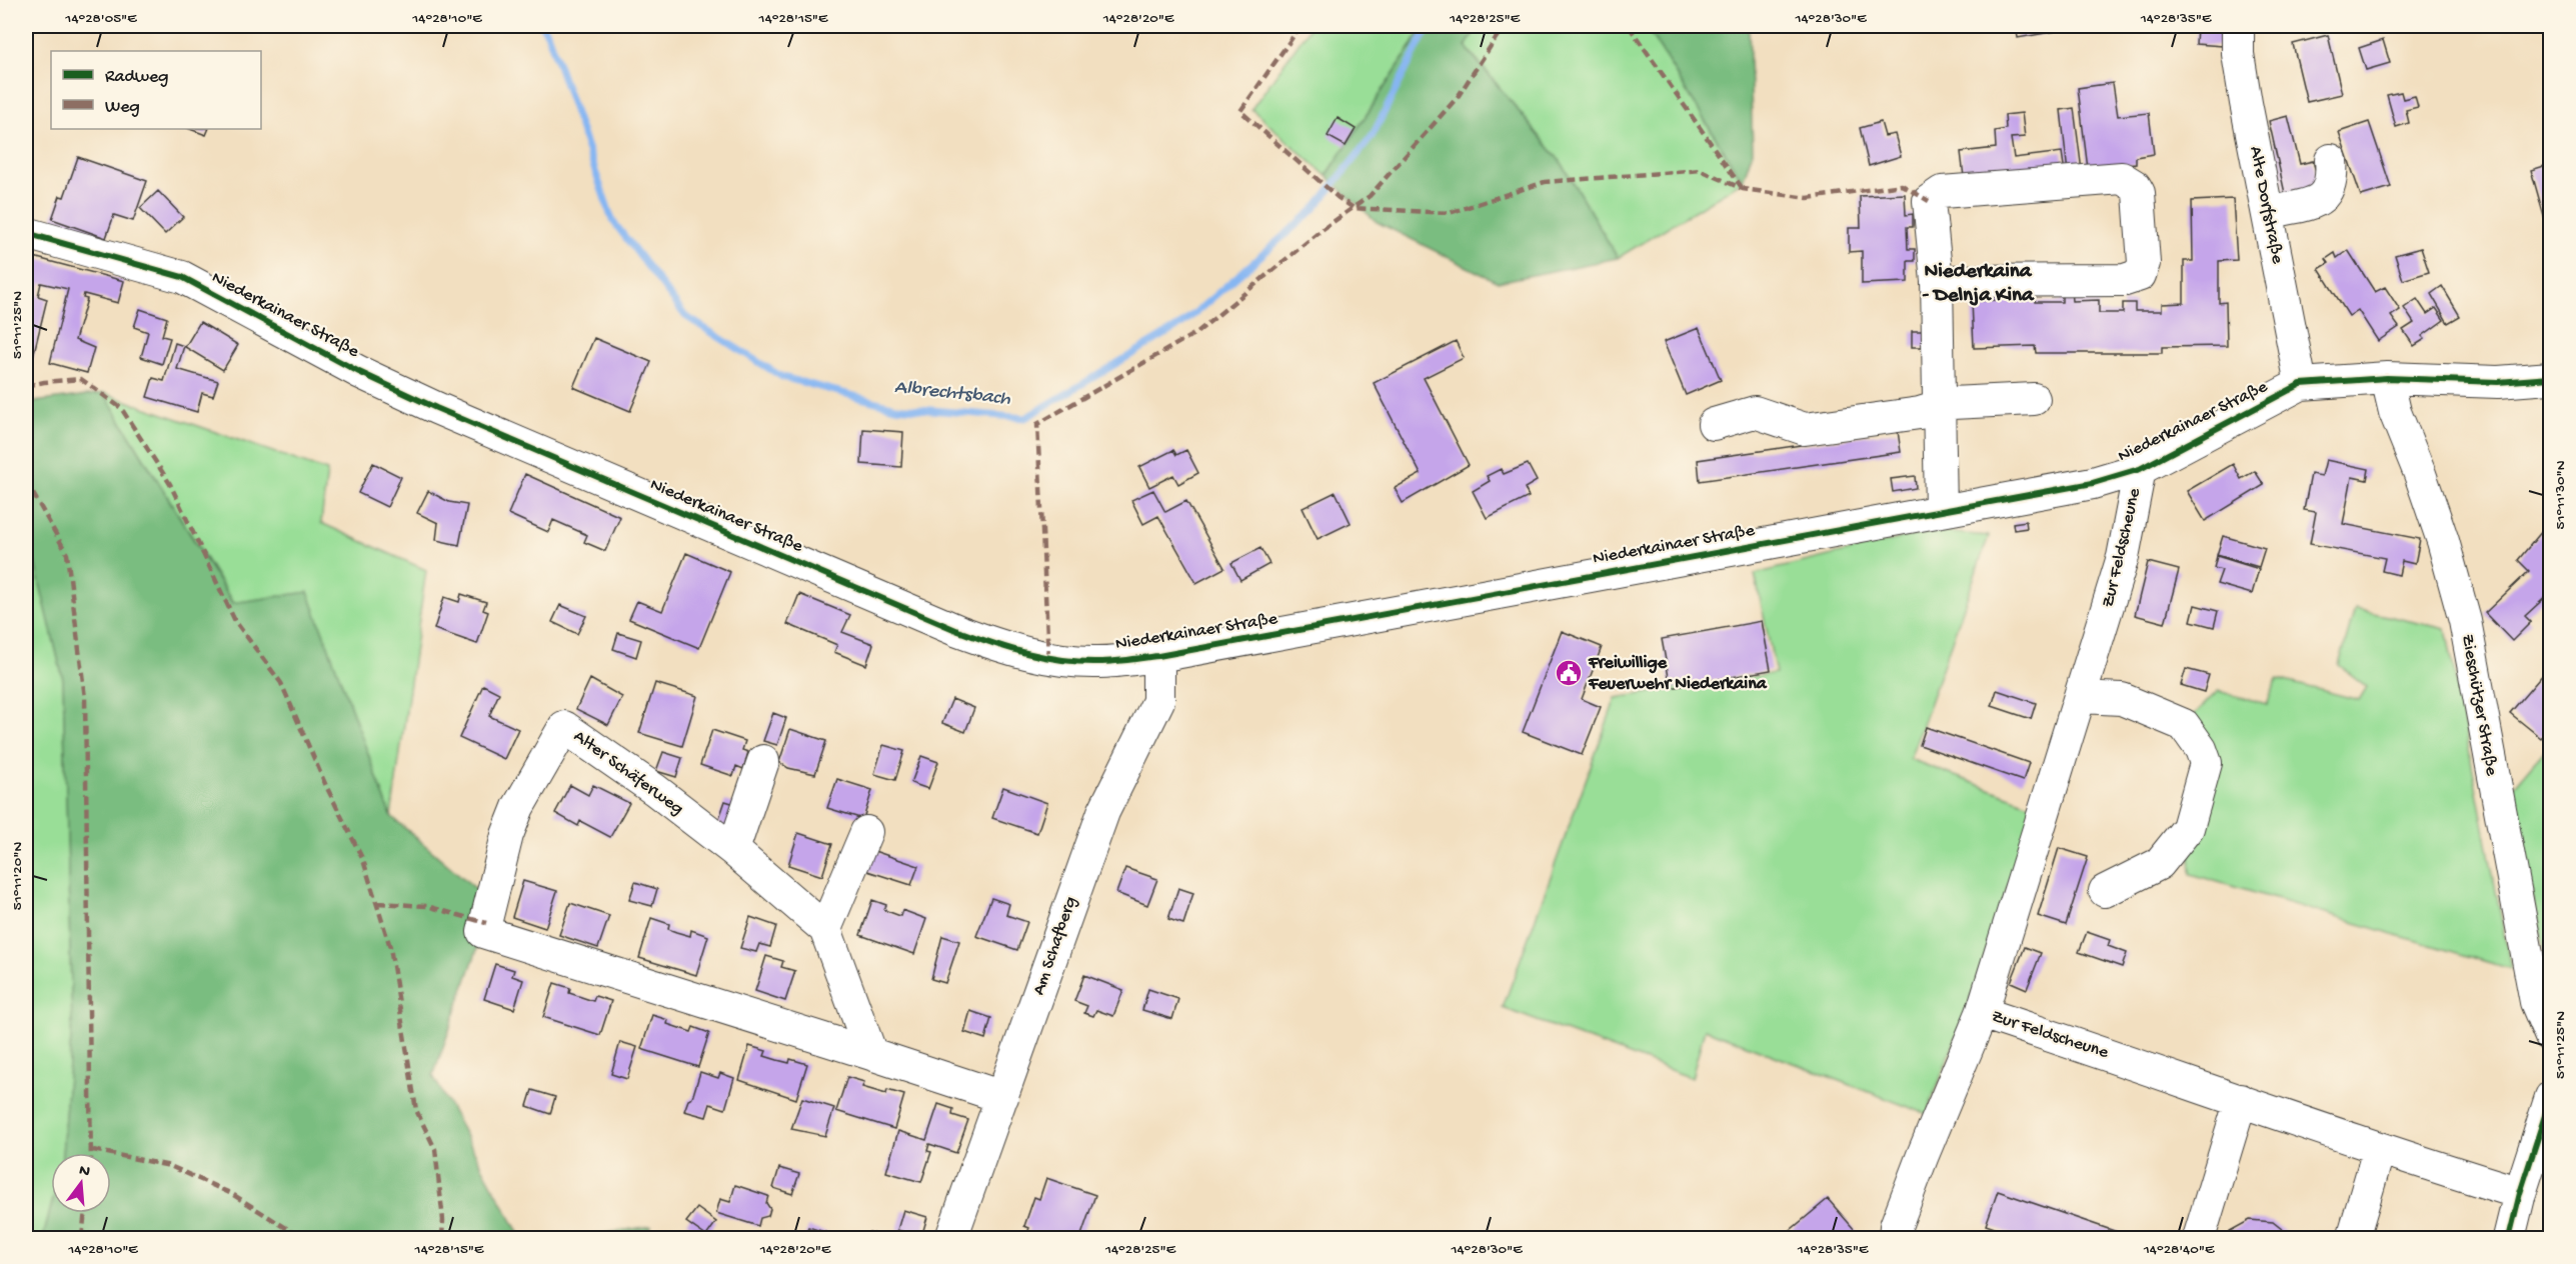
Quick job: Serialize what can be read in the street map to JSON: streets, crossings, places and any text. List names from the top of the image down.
{
  "streets": {
    "street": [
      "Alte Dorfstraße",
      "Niederkainaer Straße",
      "Zur Feldscheune",
      "Zieschützer Straße",
      "Alter Schäferweg",
      "Am Schafberg"
    ]
  },
  "crossings": [
    ["Alte Dorfstraße", "Niederkainaer Straße"],
    ["Niederkainaer Straße", "Zur Feldscheune"],
    ["Niederkainaer Straße", "Zieschützer Straße"],
    ["Niederkainaer Straße", "Am Schafberg"],
    ["Alter Schäferweg", "Am Schafberg"]
  ],
  "districts": ["Niederkaina - Delnja Kina"],
  "water": ["Albrechtsbach"],
  "places": {
    "public building": ["Freiwillige Feuerwehr Niederkaina"]
  },
  "legend": ["Radweg", "Weg"],
  "north": "top",
  "coordinates": [
    "14°28'05\"E",
    "14°28'10\"E",
    "14°28'15\"E",
    "14°28'20\"E",
    "14°28'25\"E",
    "14°28'30\"E",
    "14°28'35\"E",
    "51°11'25\"N",
    "51°11'30\"N",
    "51°11'20\"N",
    "14°28'40\"E"
  ]
}
